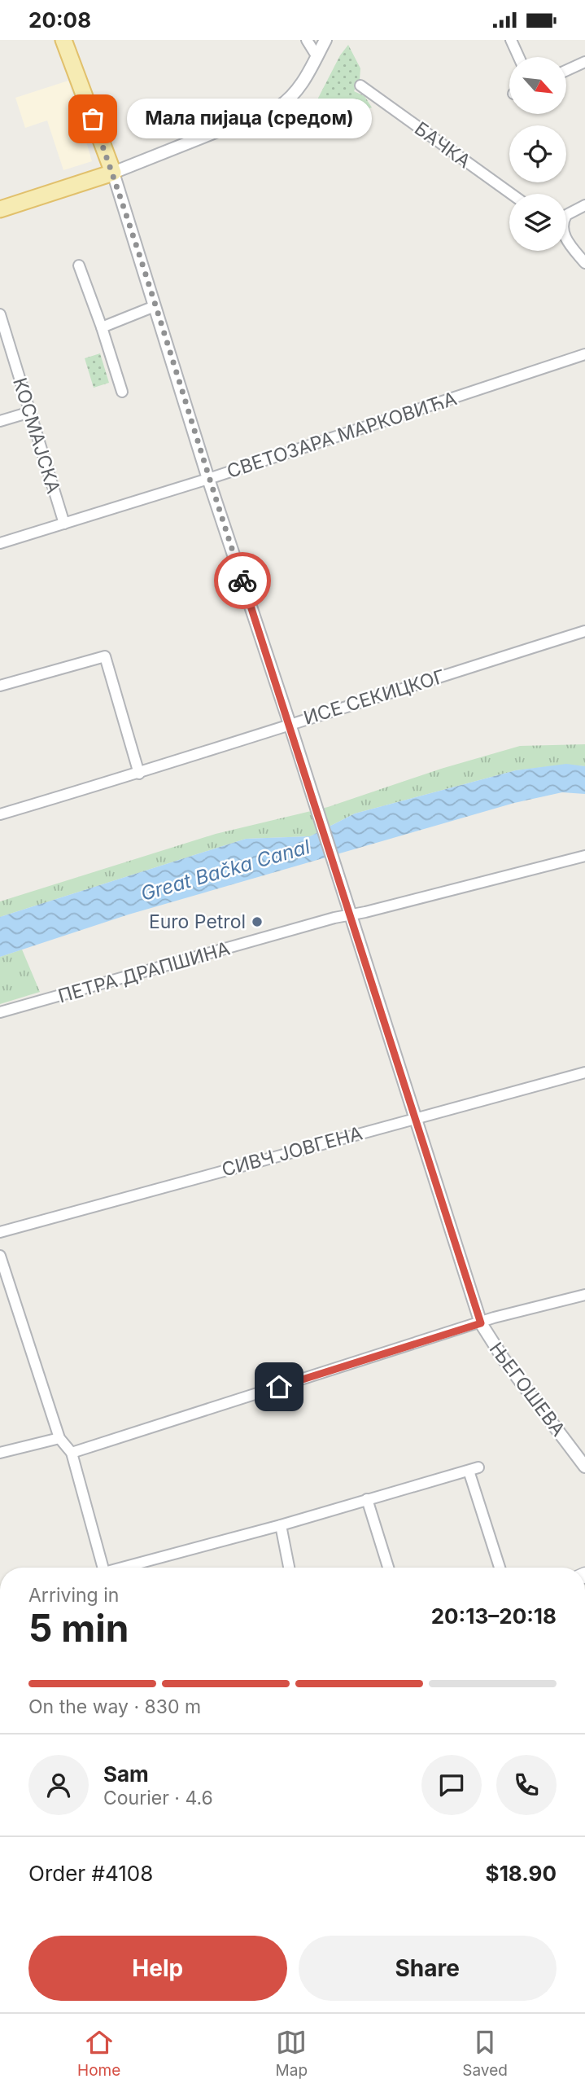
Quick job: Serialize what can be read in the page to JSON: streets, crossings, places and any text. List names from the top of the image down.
{
  "streets": {
    "main road": ["ЊЕГОШЕВА"],
    "street": [
      "БАЧКА",
      "СВЕТОЗАРА МАРКОВИЋА",
      "КОСМАЈСКА",
      "ИСЕ СЕКИЦКОГ",
      "ПЕТРА ДРАПШИНА",
      "СИВЧ ЈОВГЕНА"
    ]
  },
  "crossings": [
    ["СВЕТОЗАРА МАРКОВИЋА", "КОСМАЈСКА"],
    ["СВЕТОЗАРА МАРКОВИЋА", "ЊЕГОШЕВА"],
    ["ИСЕ СЕКИЦКОГ", "ЊЕГОШЕВА"],
    ["ПЕТРА ДРАПШИНА", "ЊЕГОШЕВА"],
    ["СИВЧ ЈОВГЕНА", "ЊЕГОШЕВА"]
  ],
  "water": ["Great Bačka Canal"],
  "places": ["Мала пијаца (средом)", "Euro Petrol"],
  "north": "bottom right",
  "page": {
    "status": "20:08",
    "bubble": "Мала пијаца (средом)",
    "heading": ["5 min", "Arriving in", "20:13–20:18"],
    "panel": [
      "Sam",
      "Courier · 4.6",
      "Order #4108",
      "$18.90"
    ],
    "bar": "On the way · 830 m",
    "buttons": ["Help", "Share"],
    "tabs": ["Home", "Map", "Saved"]
  }
}
